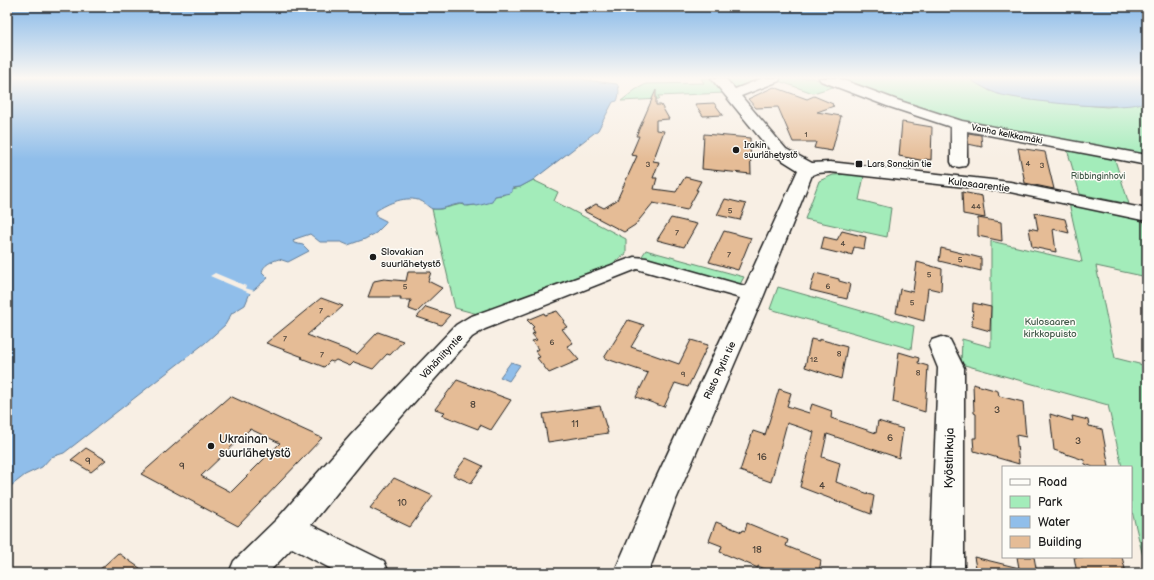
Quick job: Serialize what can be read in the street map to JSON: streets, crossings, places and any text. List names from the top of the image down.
{
  "streets": {
    "street": [
      "Vanha kelkkamäki",
      "Kulosaarentie",
      "Vähäniityntie",
      "Risto Rytin tie",
      "Kyöstinkuja"
    ]
  },
  "crossings": [
    ["Kulosaarentie", "Risto Rytin tie"],
    ["Vähäniityntie", "Risto Rytin tie"]
  ],
  "parks": ["Ribbinginhovi", "Kulosaaren kirkkopuisto"],
  "places": {
    "other": ["Irakin suurlähetystö", "Slovakian suurlähetystö", "Ukrainan suurlähetystö"],
    "transit": ["Lars Sonckin tie"]
  },
  "house_numbers": [
    "1",
    "4",
    "3",
    "3",
    "44",
    "5",
    "7",
    "4",
    "7",
    "5",
    "5",
    "5",
    "6",
    "5",
    "7",
    "7",
    "6",
    "8",
    "7",
    "12",
    "8",
    "9",
    "8",
    "3",
    "11",
    "6",
    "3",
    "16",
    "9",
    "9",
    "4",
    "10",
    "18"
  ],
  "legend": [
    "Road",
    "Park",
    "Water",
    "Building"
  ]
}
